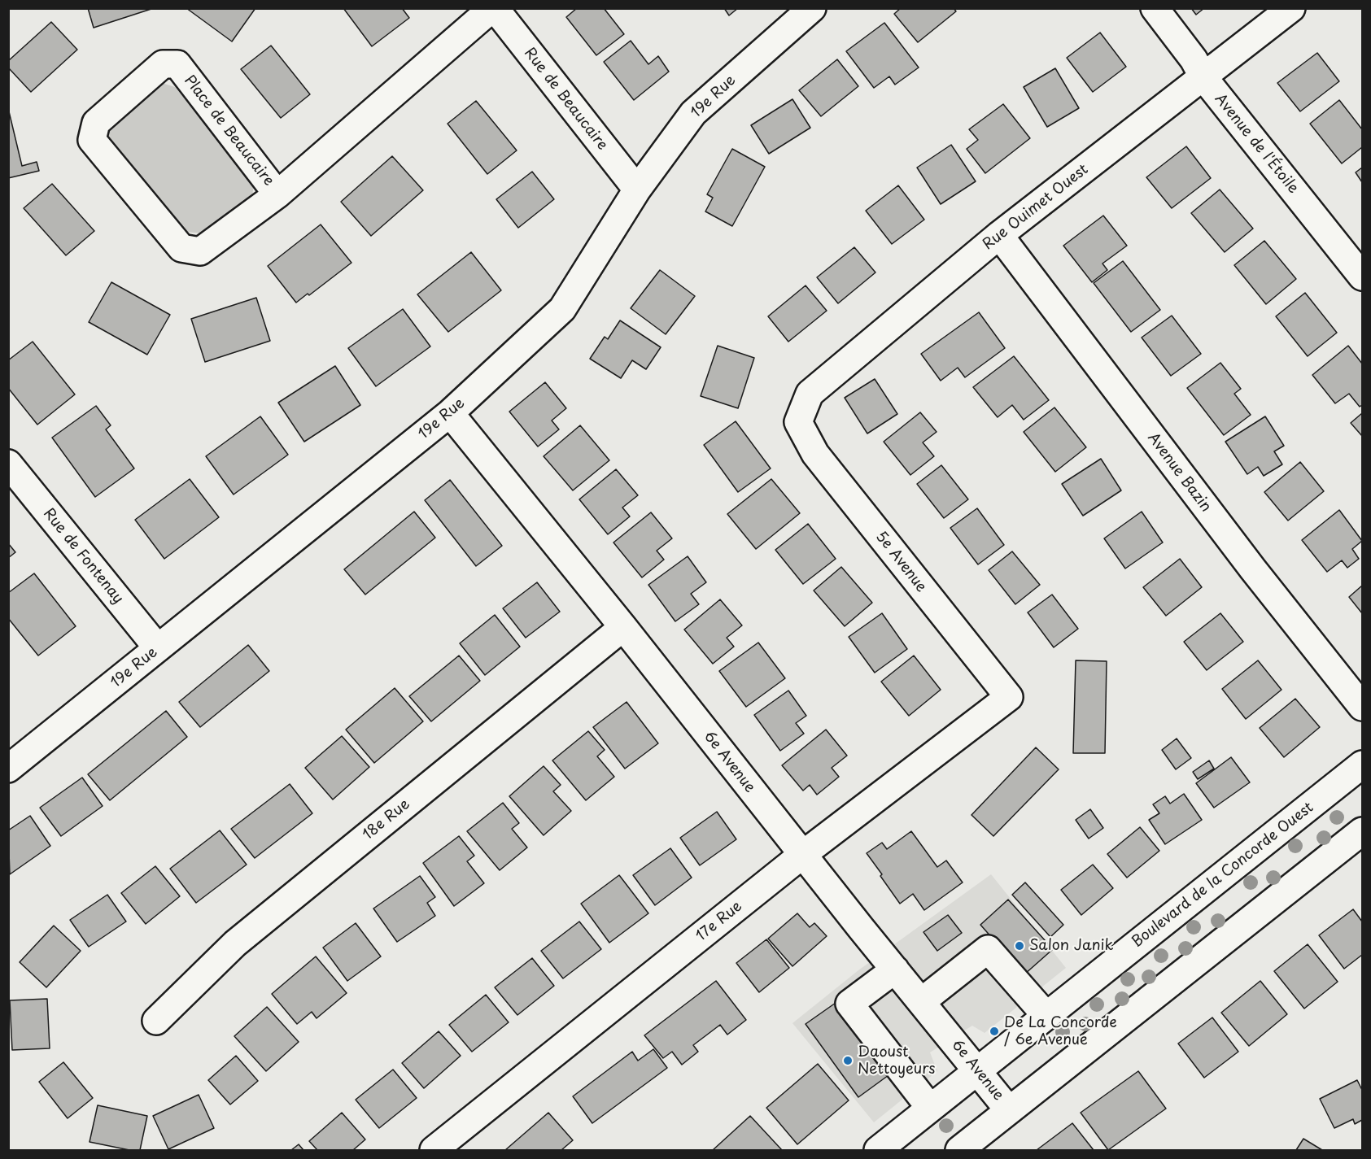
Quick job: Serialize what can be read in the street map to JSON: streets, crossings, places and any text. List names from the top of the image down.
{
  "streets": {
    "street": [
      "19e Rue",
      "Rue de Beaucaire",
      "Place de Beaucaire",
      "Avenue de l'Étoile",
      "Rue Ouimet Ouest",
      "Avenue Bazin",
      "Rue de Fontenay",
      "5e Avenue",
      "6e Avenue",
      "18e Rue",
      "Boulevard de la Concorde Ouest",
      "17e Rue"
    ]
  },
  "crossings": [
    ["19e Rue", "Rue de Beaucaire"],
    ["19e Rue", "Rue de Fontenay"],
    ["19e Rue", "6e Avenue"],
    ["Rue de Beaucaire", "Place de Beaucaire"],
    ["Avenue de l'Étoile", "Rue Ouimet Ouest"],
    ["Rue Ouimet Ouest", "Avenue Bazin"],
    ["Rue Ouimet Ouest", "5e Avenue"],
    ["5e Avenue", "17e Rue"],
    ["6e Avenue", "18e Rue"],
    ["6e Avenue", "Boulevard de la Concorde Ouest"],
    ["6e Avenue", "17e Rue"]
  ],
  "places": ["Salon Janik", "De La Concorde / 6e Avenue", "Daoust Nettoyeurs"]
}
